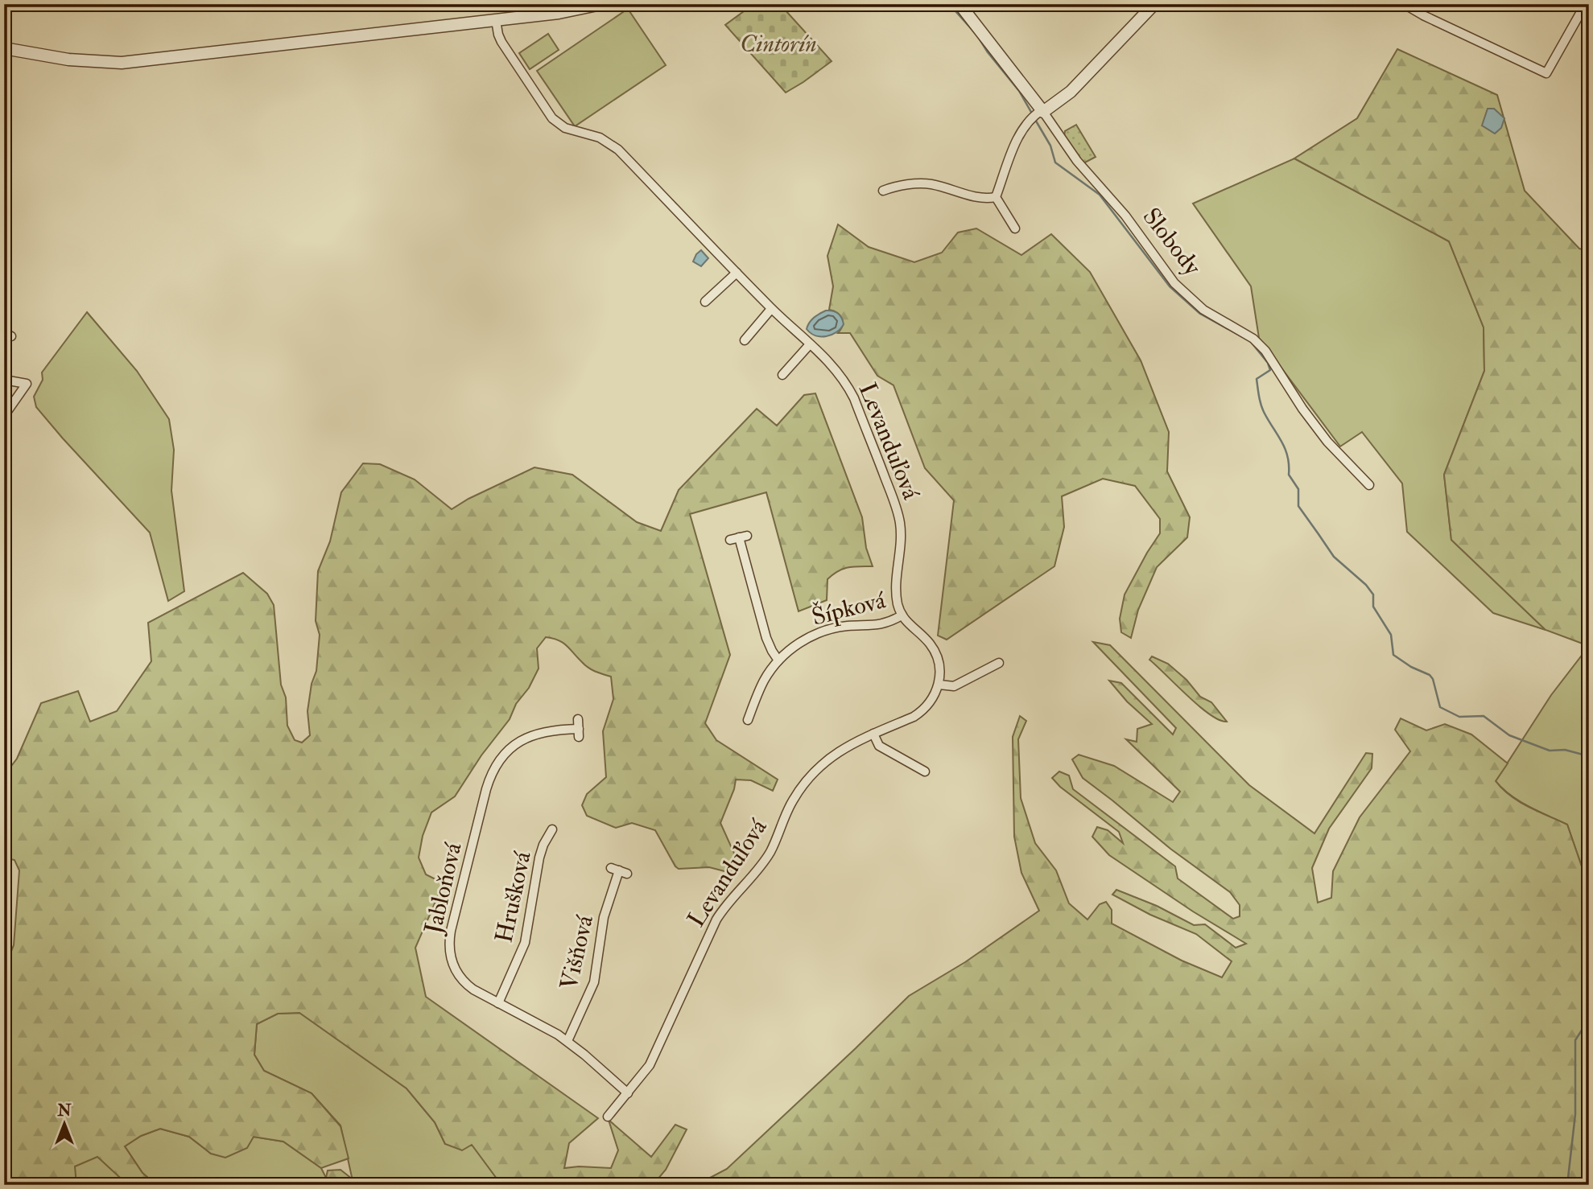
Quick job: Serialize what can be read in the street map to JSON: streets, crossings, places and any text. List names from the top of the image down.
{
  "streets": {
    "street": [
      "Slobody",
      "Levanduľová",
      "Šípková",
      "Jabloňová",
      "Hrušková",
      "Višňová"
    ]
  },
  "crossings": [
    ["Levanduľová", "Šípková"],
    ["Levanduľová", "Jabloňová"],
    ["Jabloňová", "Hrušková"],
    ["Jabloňová", "Višňová"]
  ],
  "parks": ["Cintorín"],
  "north": "top"
}
